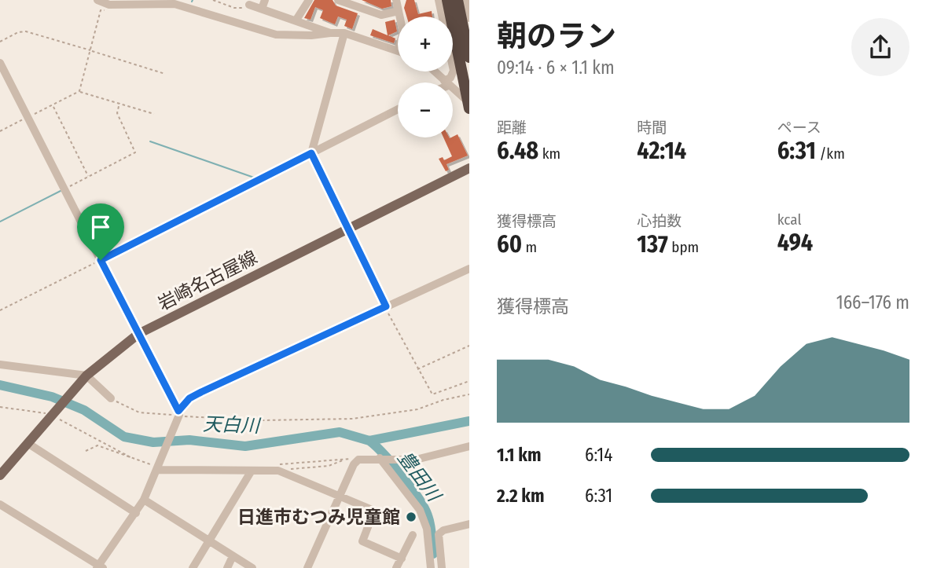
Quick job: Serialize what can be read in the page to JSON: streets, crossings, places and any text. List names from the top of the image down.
{
  "streets": {
    "main road": ["岩崎名古屋線"]
  },
  "water": ["天白川", "豊田川"],
  "places": ["日進市むつみ児童館"],
  "page": {
    "heading": ["朝のラン", "09:14 · 6 × 1.1 km"],
    "map_buttons": ["+", "−"],
    "stats": [
      ["距離", "6.48 km"],
      ["時間", "42:14"],
      ["ペース", "6:31 /km"],
      ["獲得標高", "60 m"],
      ["心拍数", "137 bpm"],
      ["kcal", "494"]
    ],
    "chart": ["獲得標高", "166–176 m"],
    "list": [
      {
        "name": "1.1 km",
        "note": "6:14"
      },
      {
        "name": "2.2 km",
        "note": "6:31"
      }
    ]
  }
}
